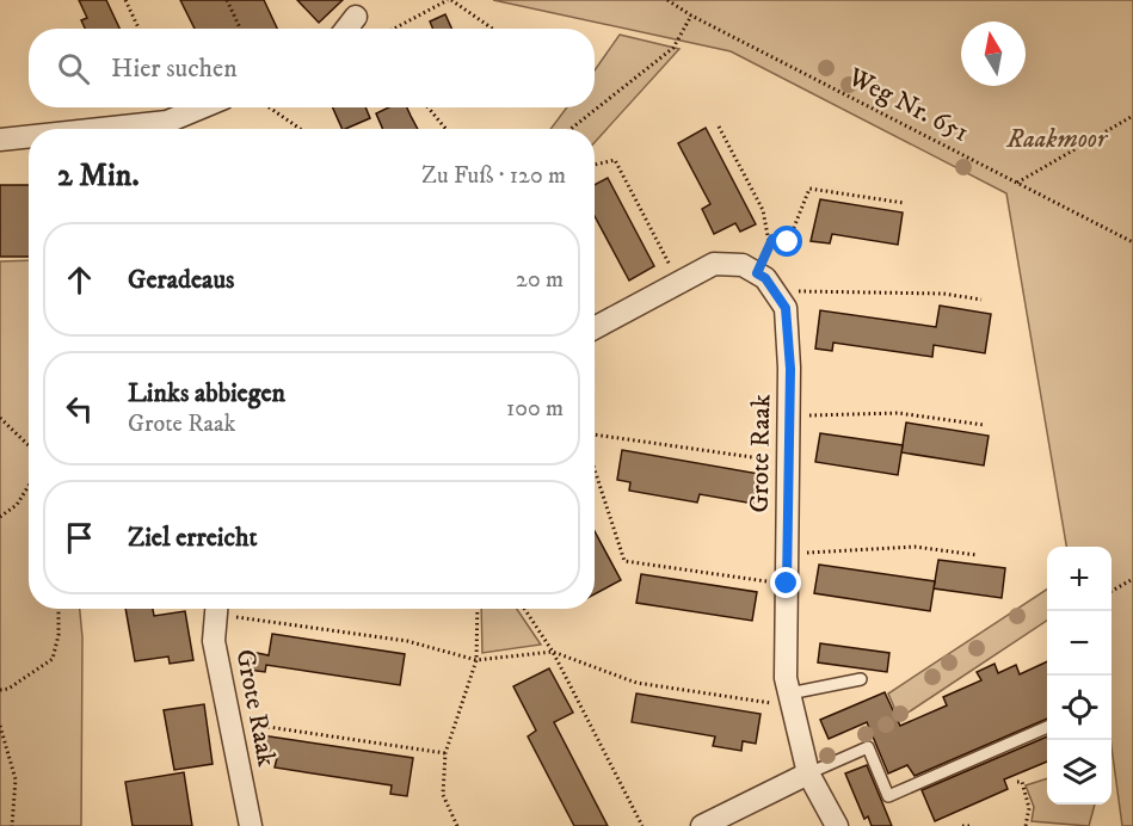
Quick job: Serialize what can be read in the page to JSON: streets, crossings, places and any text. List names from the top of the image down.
{
  "streets": {
    "street": ["Grote Raak"],
    "path": ["Weg Nr. 651"]
  },
  "parks": ["Raakmoor"],
  "north": "top",
  "page": {
    "search": "Hier suchen",
    "heading": ["2 Min.", "Zu Fuß · 120 m"],
    "list": [
      ["Geradeaus", "20 m"],
      ["Links abbiegen", "Grote Raak", "100 m"],
      "Ziel erreicht"
    ],
    "map_buttons": ["+", "−"]
  }
}
